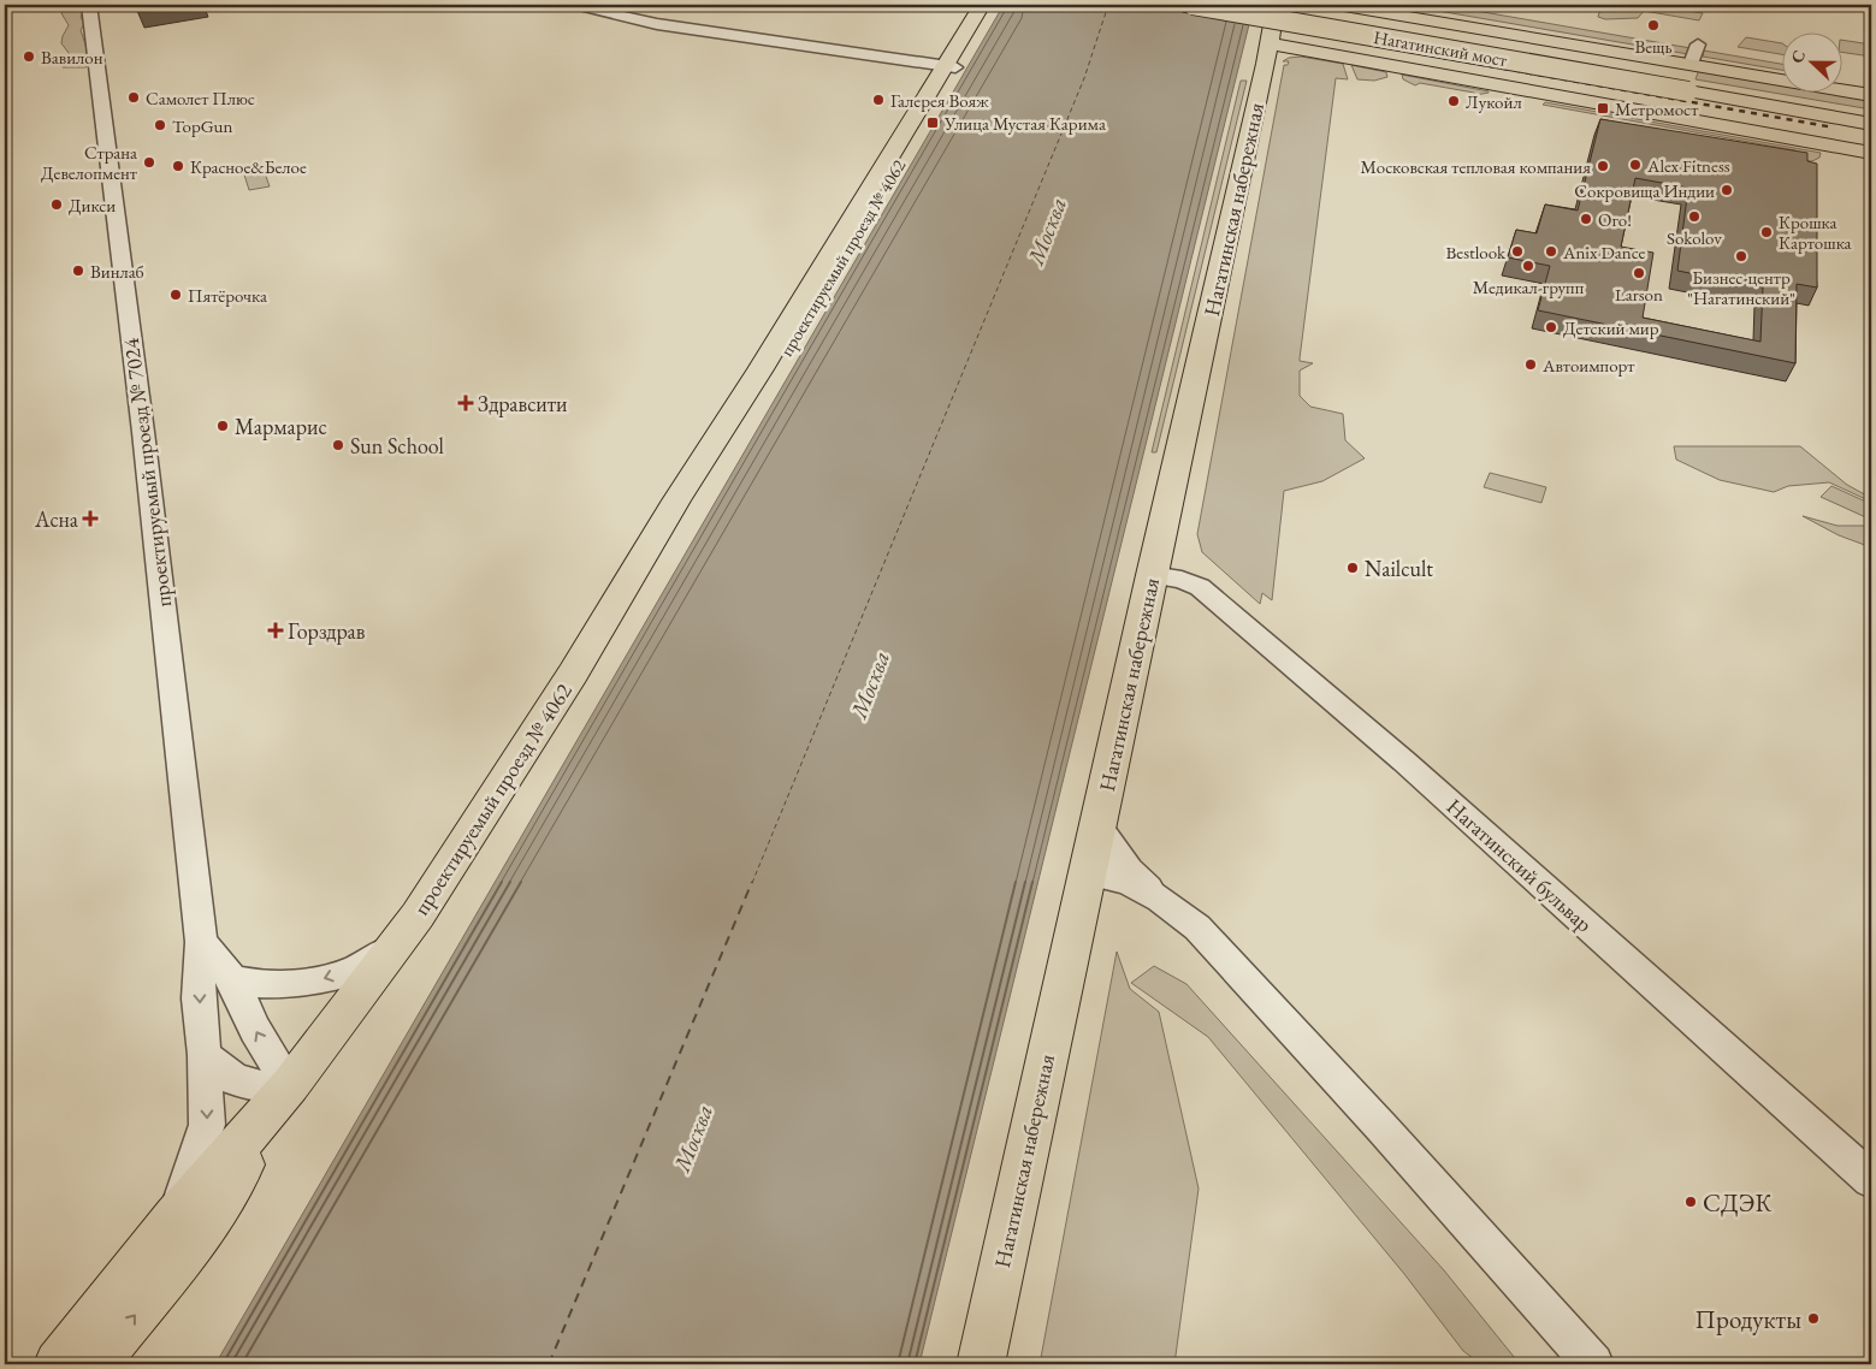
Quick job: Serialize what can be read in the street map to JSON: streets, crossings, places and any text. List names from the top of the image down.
{
  "streets": {
    "main road": ["Нагатинский мост", "Нагатинская набережная", "проектируемый проезд № 4062"],
    "street": ["проектируемый проезд № 7024", "Нагатинский бульвар"]
  },
  "crossings": [
    ["Нагатинская набережная", "Нагатинский бульвар"],
    ["проектируемый проезд № 4062", "проектируемый проезд № 7024"]
  ],
  "water": ["Москва"],
  "places": {
    "other": [
      "Вещь",
      "Вавилон",
      "Самолет Плюс",
      "Галерея Вояж",
      "Лукойл",
      "TopGun",
      "Страна Девелопмент",
      "Alex Fitness",
      "Красное&Белое",
      "Московская тепловая компания",
      "Сокровища Индии",
      "Дикси",
      "Sokolov",
      "Ого!",
      "Крошка Картошка",
      "Bestlook",
      "Anix Dance",
      "Бизнес-центр \"Нагатинский\"",
      "Медикал-групп",
      "Винлаб",
      "Larson",
      "Пятёрочка",
      "Детский мир",
      "Автоимпорт",
      "Мармарис",
      "Sun School",
      "Nailcult",
      "СДЭК",
      "Продукты"
    ],
    "transit": ["Метромост", "Улица Мустая Карима"],
    "health": ["Здравсити", "Асна", "Горздрав"]
  },
  "north": "left"
}
